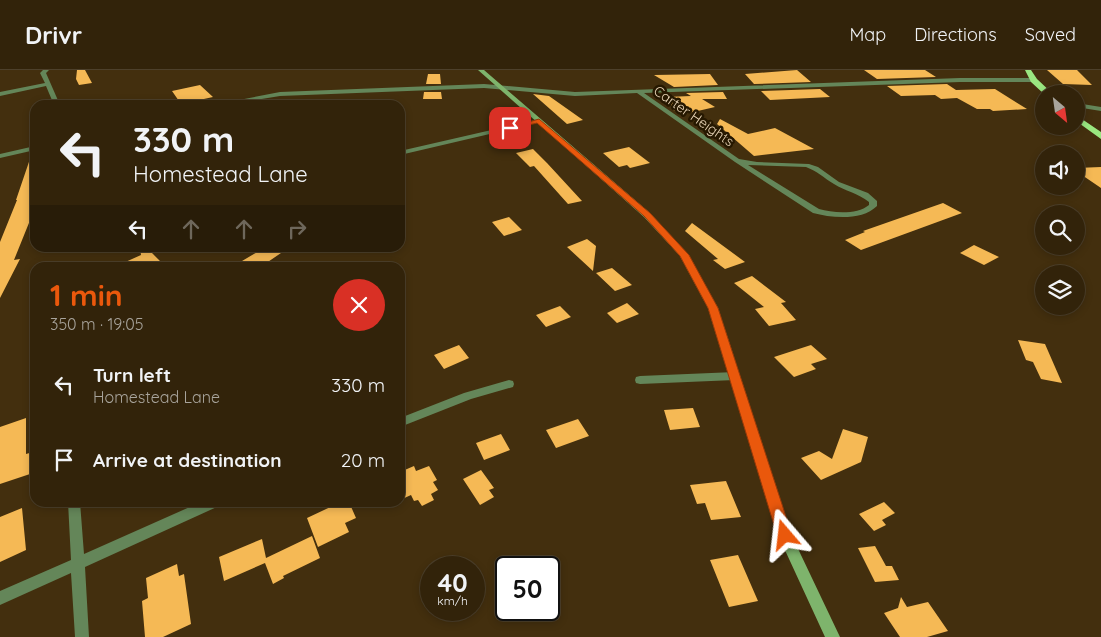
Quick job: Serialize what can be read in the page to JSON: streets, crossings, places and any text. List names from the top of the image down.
{
  "streets": {
    "street": ["Carter Heights"]
  },
  "north": "bottom right",
  "page": {
    "header": "Drivr",
    "nav": ["Map", "Directions", "Saved"],
    "turn": ["330 m", "Homestead Lane"],
    "heading": ["1 min", "350 m · 19:05"],
    "list": [
      {
        "name": "Turn left",
        "note": "Homestead Lane",
        "value": "330 m"
      },
      {
        "name": "Arrive at destination",
        "value": "20 m"
      }
    ],
    "speed": "40 km/h",
    "limit": "50"
  }
}
